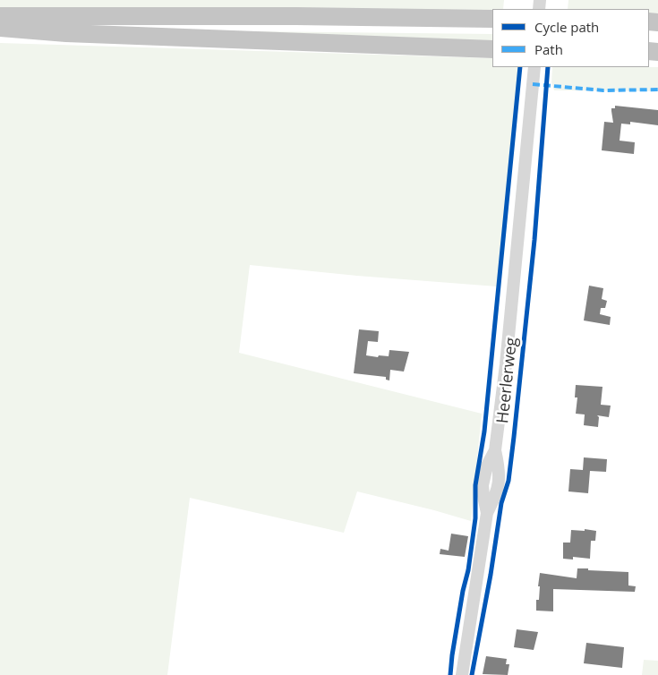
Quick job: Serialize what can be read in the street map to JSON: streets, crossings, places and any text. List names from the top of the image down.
{
  "streets": {
    "street": ["Heerlerweg"]
  },
  "legend": ["Cycle path", "Path"]
}
